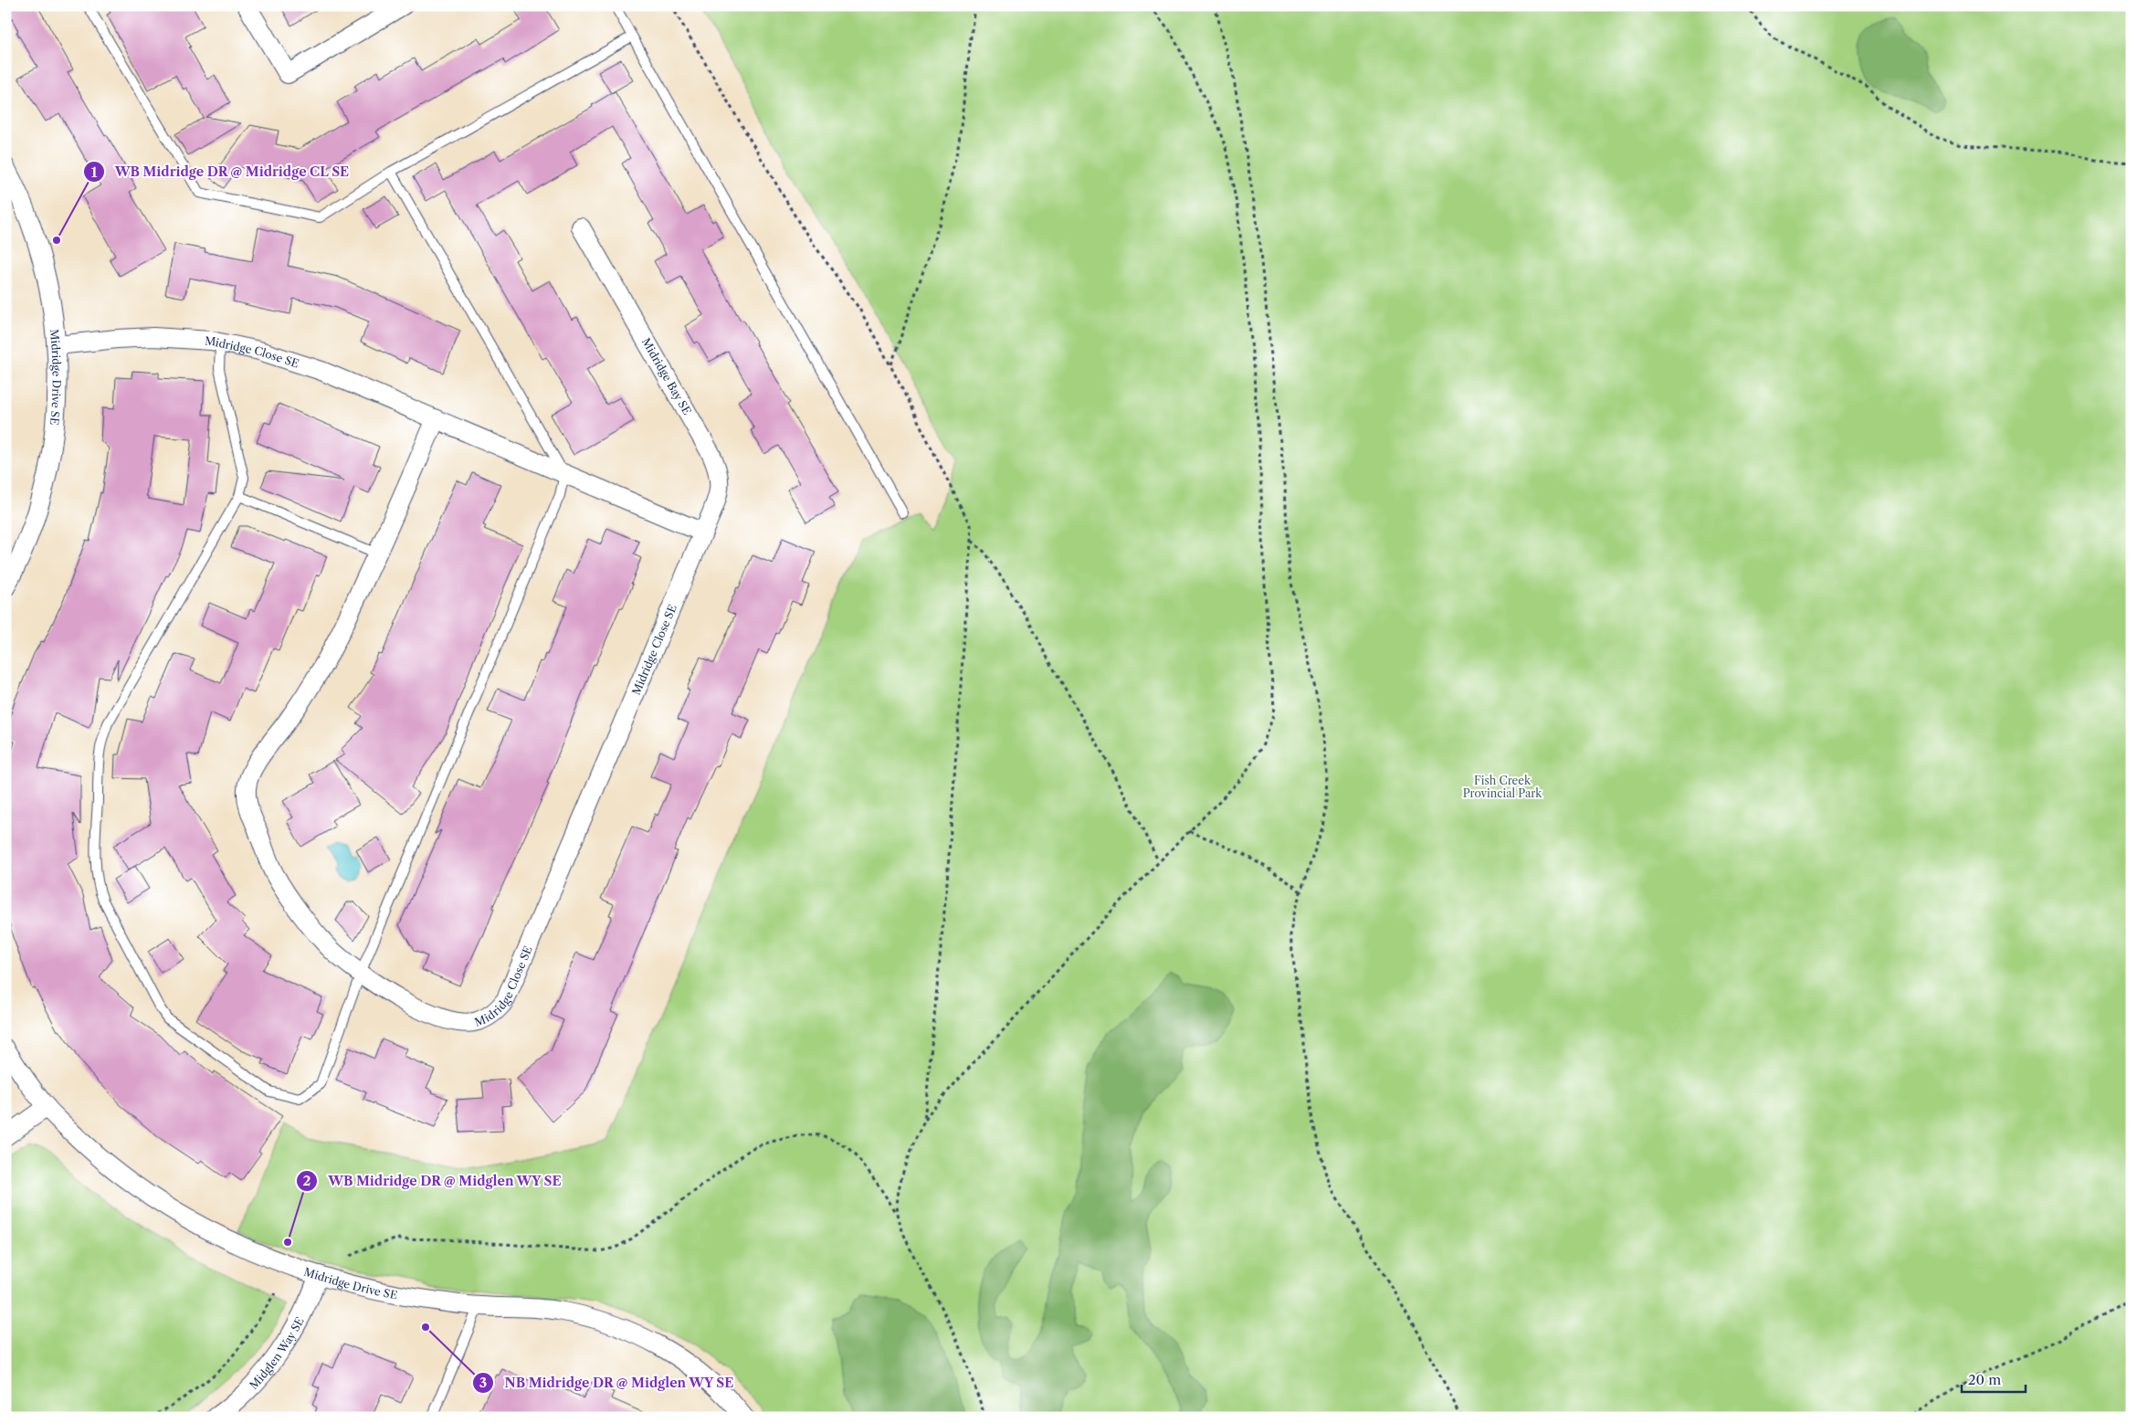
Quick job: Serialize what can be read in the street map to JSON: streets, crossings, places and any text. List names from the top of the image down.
{
  "streets": {
    "street": [
      "Midridge Close SE",
      "Midridge Bay SE",
      "Midridge Drive SE",
      "Midglen Way SE"
    ]
  },
  "crossings": [
    ["Midridge Close SE", "Midridge Bay SE"],
    ["Midridge Close SE", "Midridge Drive SE"],
    ["Midridge Drive SE", "Midglen Way SE"]
  ],
  "parks": ["Fish Creek Provincial Park"],
  "places": ["WB Midridge DR @ Midridge CL SE", "WB Midridge DR @ Midglen WY SE", "NB Midridge DR @ Midglen WY SE"],
  "scale_bar": "20 m"
}
